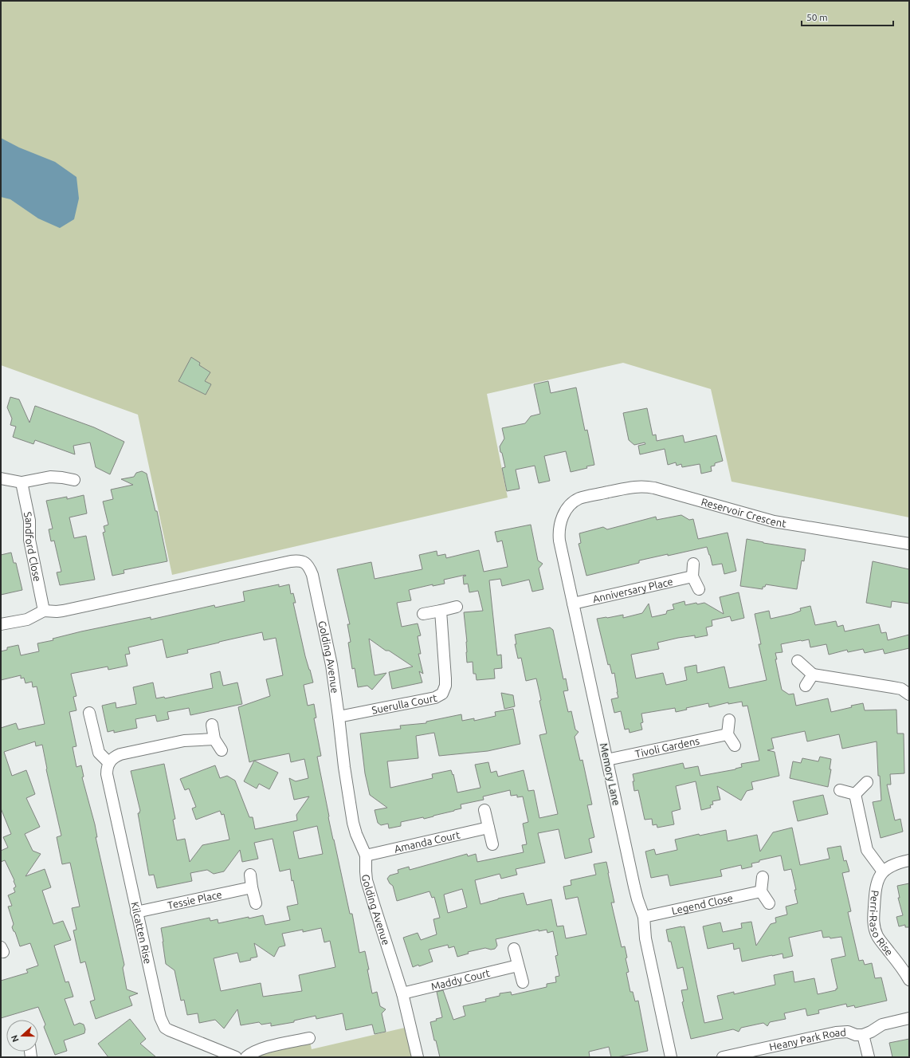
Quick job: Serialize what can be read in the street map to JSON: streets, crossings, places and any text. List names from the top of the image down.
{
  "streets": {
    "street": [
      "Reservoir Crescent",
      "Sandford Close",
      "Anniversary Place",
      "Golding Avenue",
      "Suerulla Court",
      "Tivoli Gardens",
      "Memory Lane",
      "Amanda Court",
      "Tessie Place",
      "Legend Close",
      "Perri-Raso Rise",
      "Kilcatten Rise",
      "Maddy Court",
      "Heany Park Road"
    ]
  },
  "crossings": [
    ["Reservoir Crescent", "Memory Lane"],
    ["Sandford Close", "Golding Avenue"],
    ["Anniversary Place", "Memory Lane"],
    ["Golding Avenue", "Suerulla Court"],
    ["Golding Avenue", "Amanda Court"],
    ["Golding Avenue", "Maddy Court"],
    ["Tivoli Gardens", "Memory Lane"],
    ["Memory Lane", "Legend Close"],
    ["Tessie Place", "Kilcatten Rise"]
  ],
  "scale_bar": "50 m",
  "north": "left"
}
